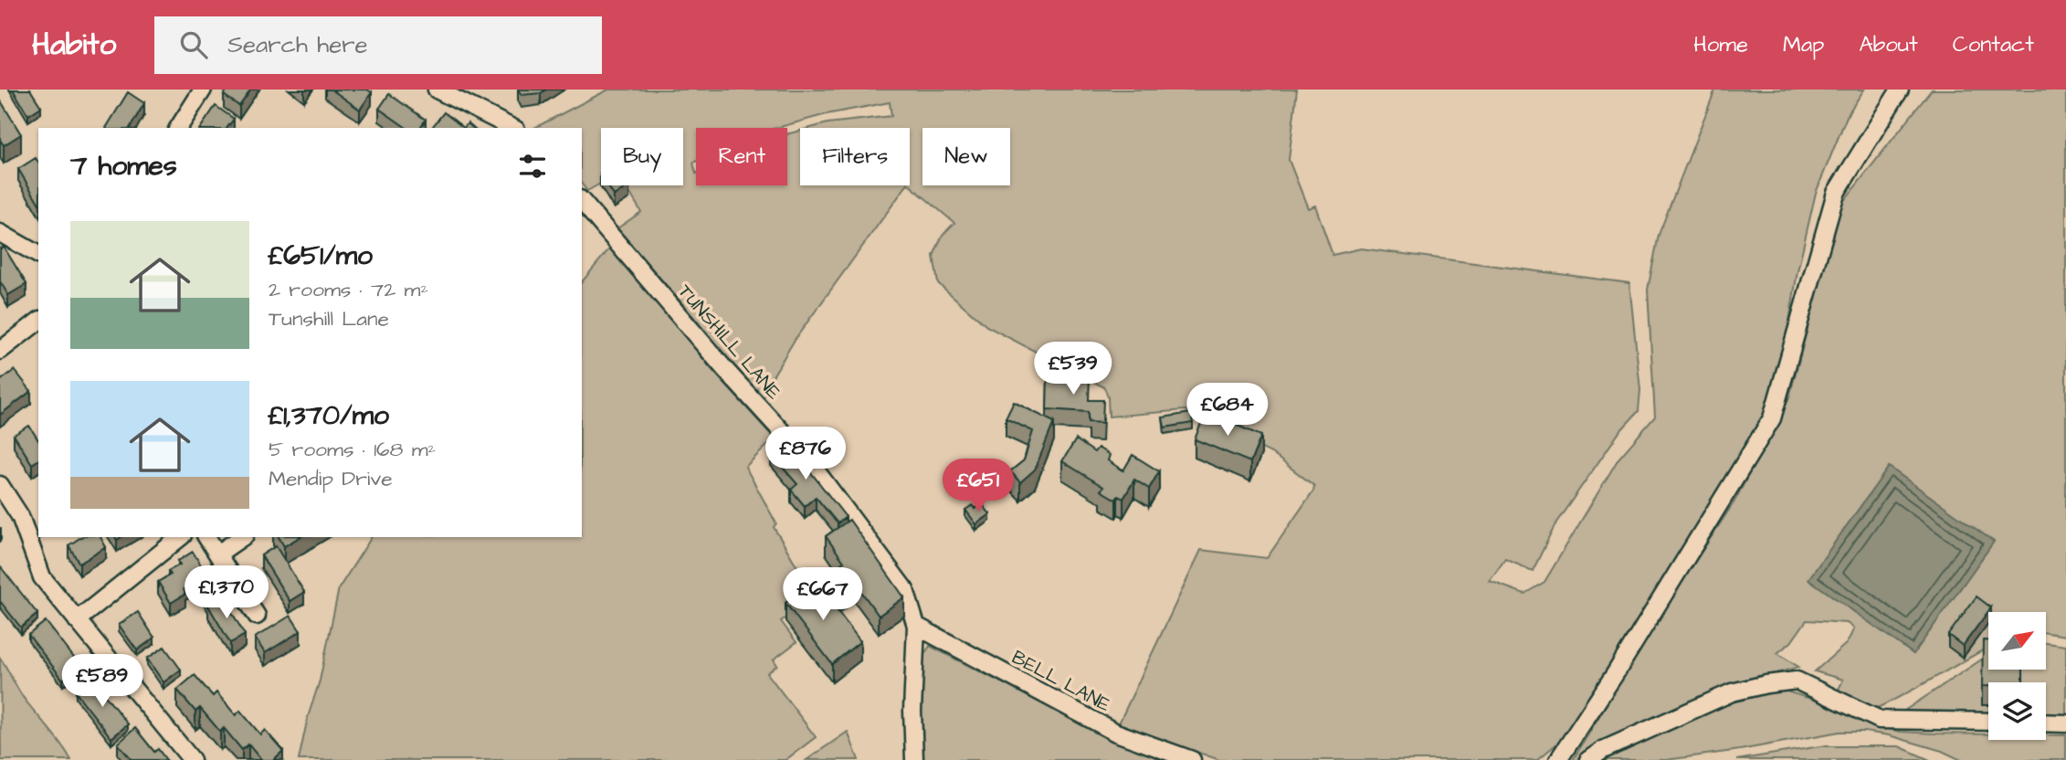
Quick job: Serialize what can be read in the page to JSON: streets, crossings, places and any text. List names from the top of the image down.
{
  "streets": {
    "street": ["TUNSHILL LANE", "BELL LANE"]
  },
  "crossings": [
    ["TUNSHILL LANE", "BELL LANE"]
  ],
  "north": "top right",
  "page": {
    "header": "Habito",
    "search": "Search here",
    "nav": [
      "Home",
      "Map",
      "About",
      "Contact"
    ],
    "chip": [
      "Buy",
      "Rent",
      "Filters",
      "New"
    ],
    "heading": "7 homes",
    "list": [
      {
        "name": "£651/mo",
        "note": "2 rooms · 72 m² · Tunshill Lane"
      },
      {
        "name": "£1,370/mo",
        "note": "5 rooms · 168 m² · Mendip Drive"
      }
    ],
    "price": [
      "£539",
      "£684",
      "£876",
      "£651",
      "£1,370",
      "£667",
      "£589"
    ]
  }
}
